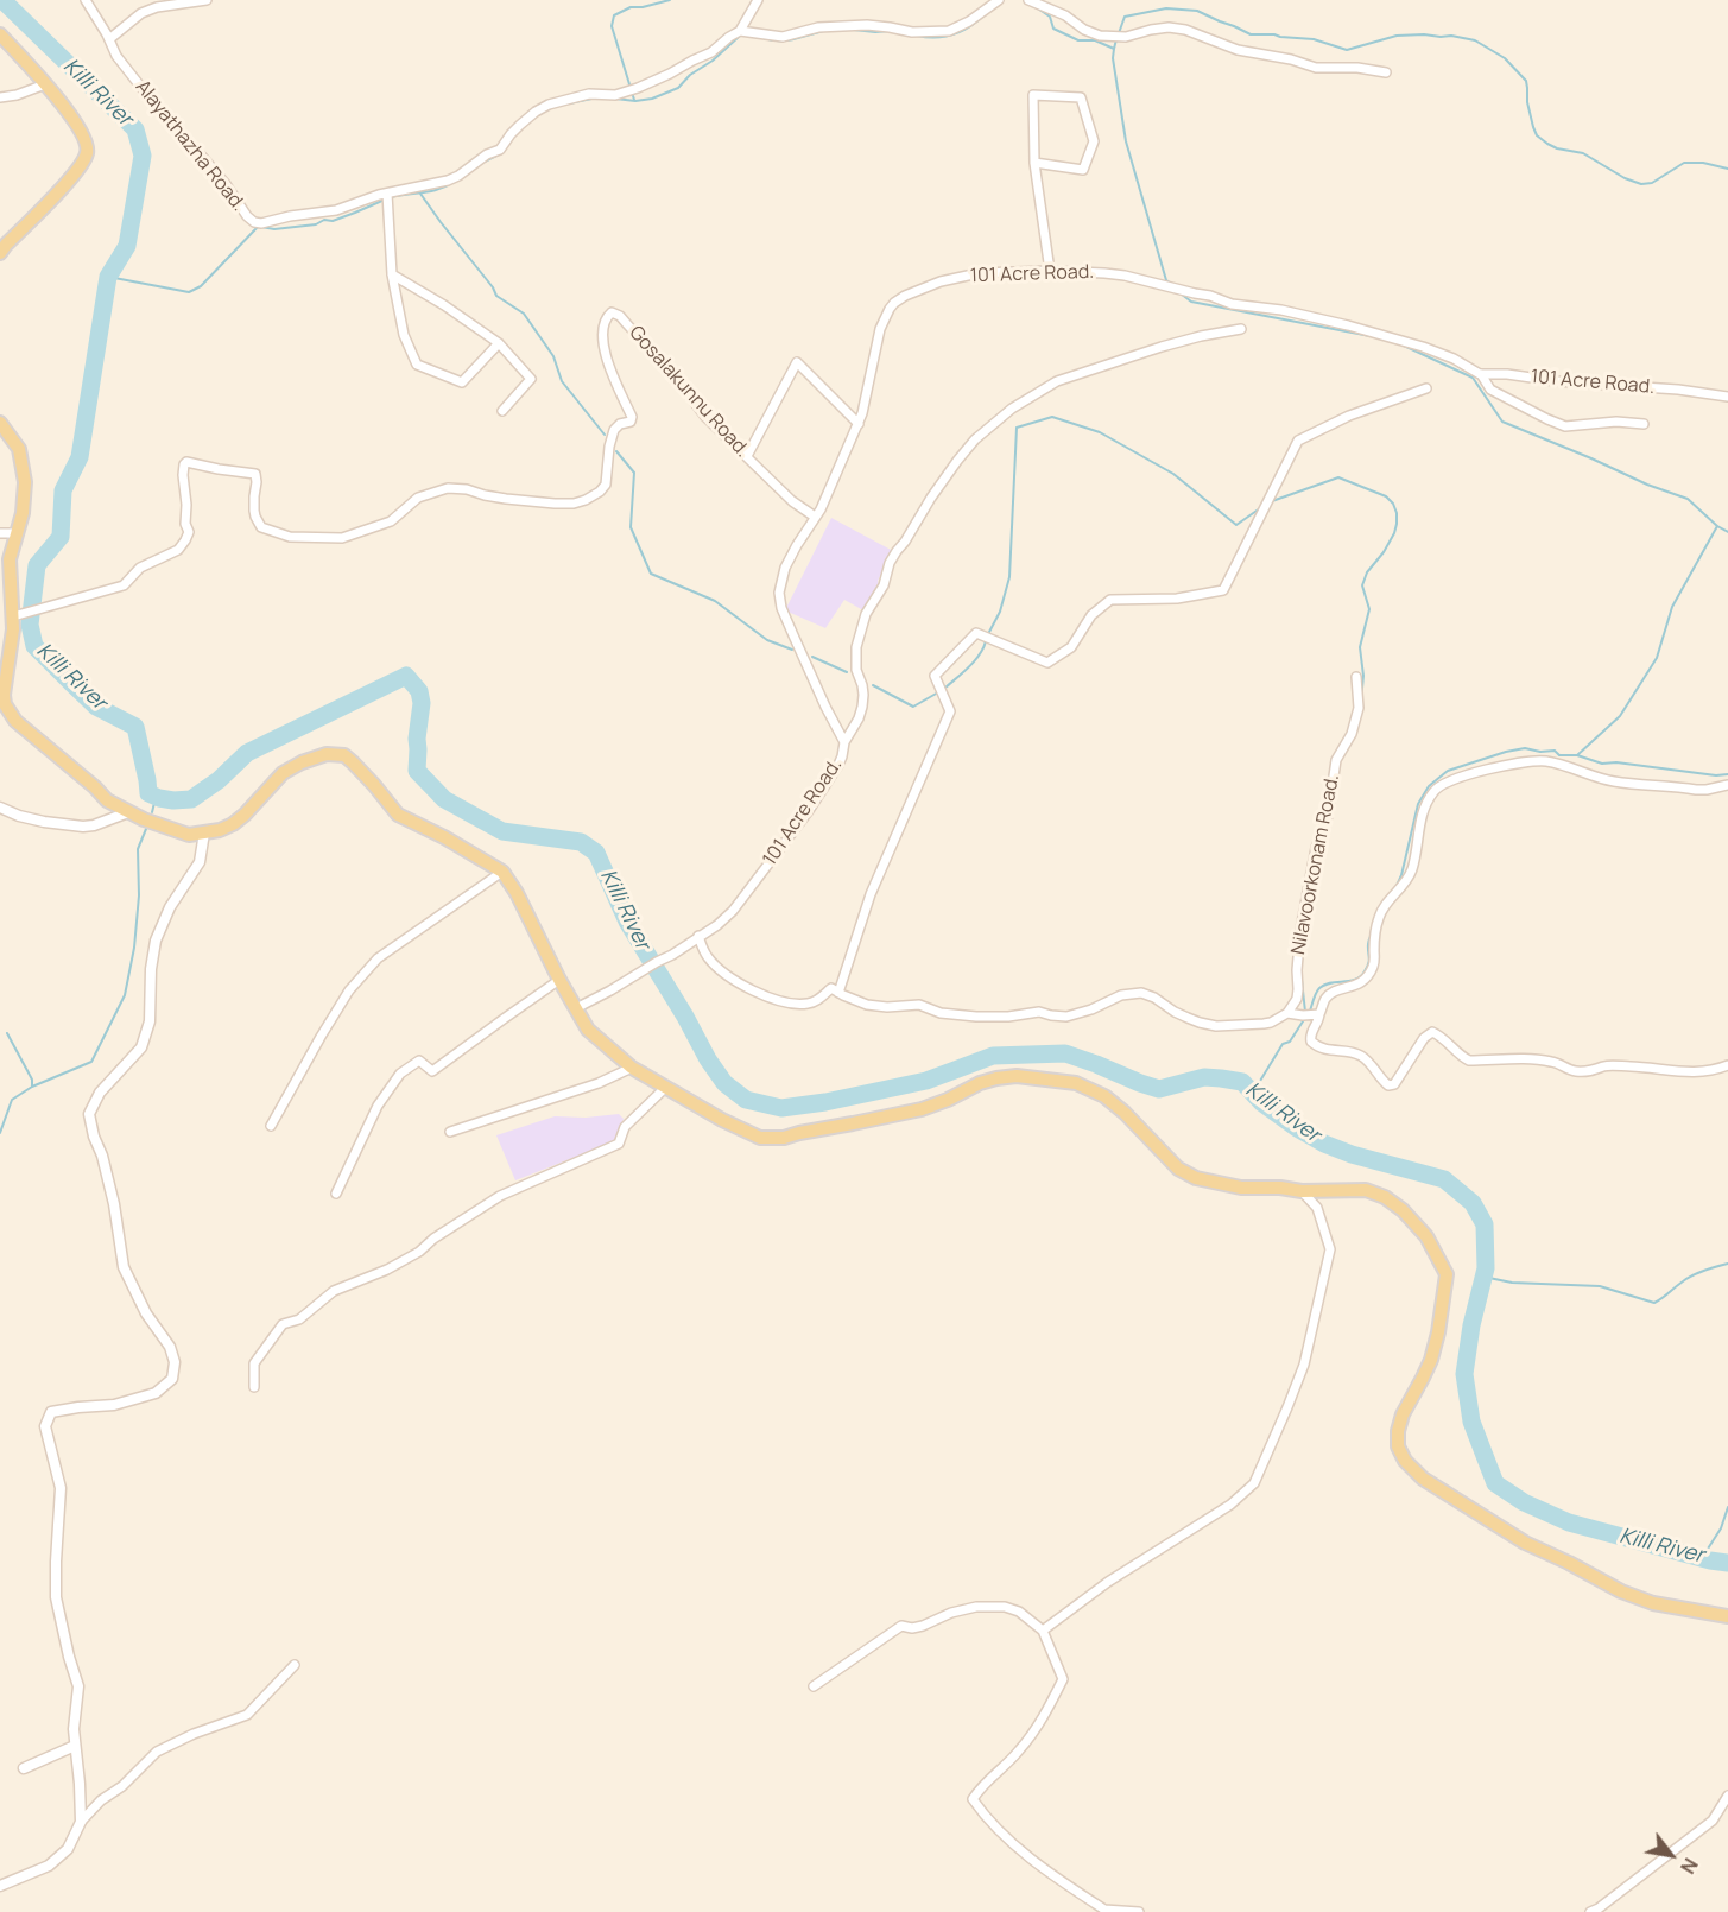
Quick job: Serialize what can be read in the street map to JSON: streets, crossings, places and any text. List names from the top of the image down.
{
  "streets": {
    "street": [
      "Alayathazha Road.",
      "101 Acre Road.",
      "Gosalakunnu Road.",
      "Nilavoorkonam Road."
    ]
  },
  "crossings": [
    ["101 Acre Road.", "Gosalakunnu Road."]
  ],
  "water": ["Killi River"],
  "north": "bottom right"
}
